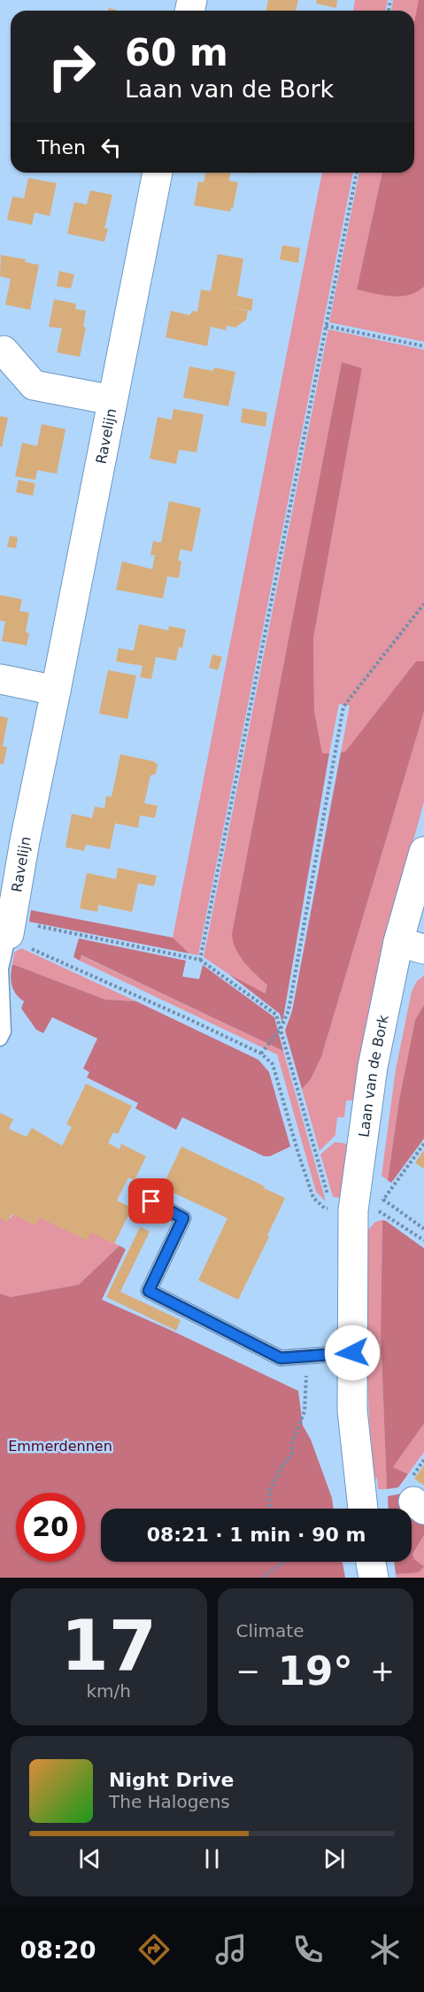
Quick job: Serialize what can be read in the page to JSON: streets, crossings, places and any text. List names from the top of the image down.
{
  "streets": {
    "street": ["Ravelijn", "Laan van de Bork"]
  },
  "parks": ["Emmerdennen"],
  "page": {
    "turn": ["60 m", "Laan van de Bork"],
    "then": "Then",
    "limit": "20",
    "trip": "08:21 · 1 min · 90 m",
    "tile": [
      ["17", "km/h"],
      "Climate"
    ],
    "heat": ["−", "19°", "+"],
    "song": ["Night Drive", "The Halogens"],
    "tabs": "08:20"
  }
}
